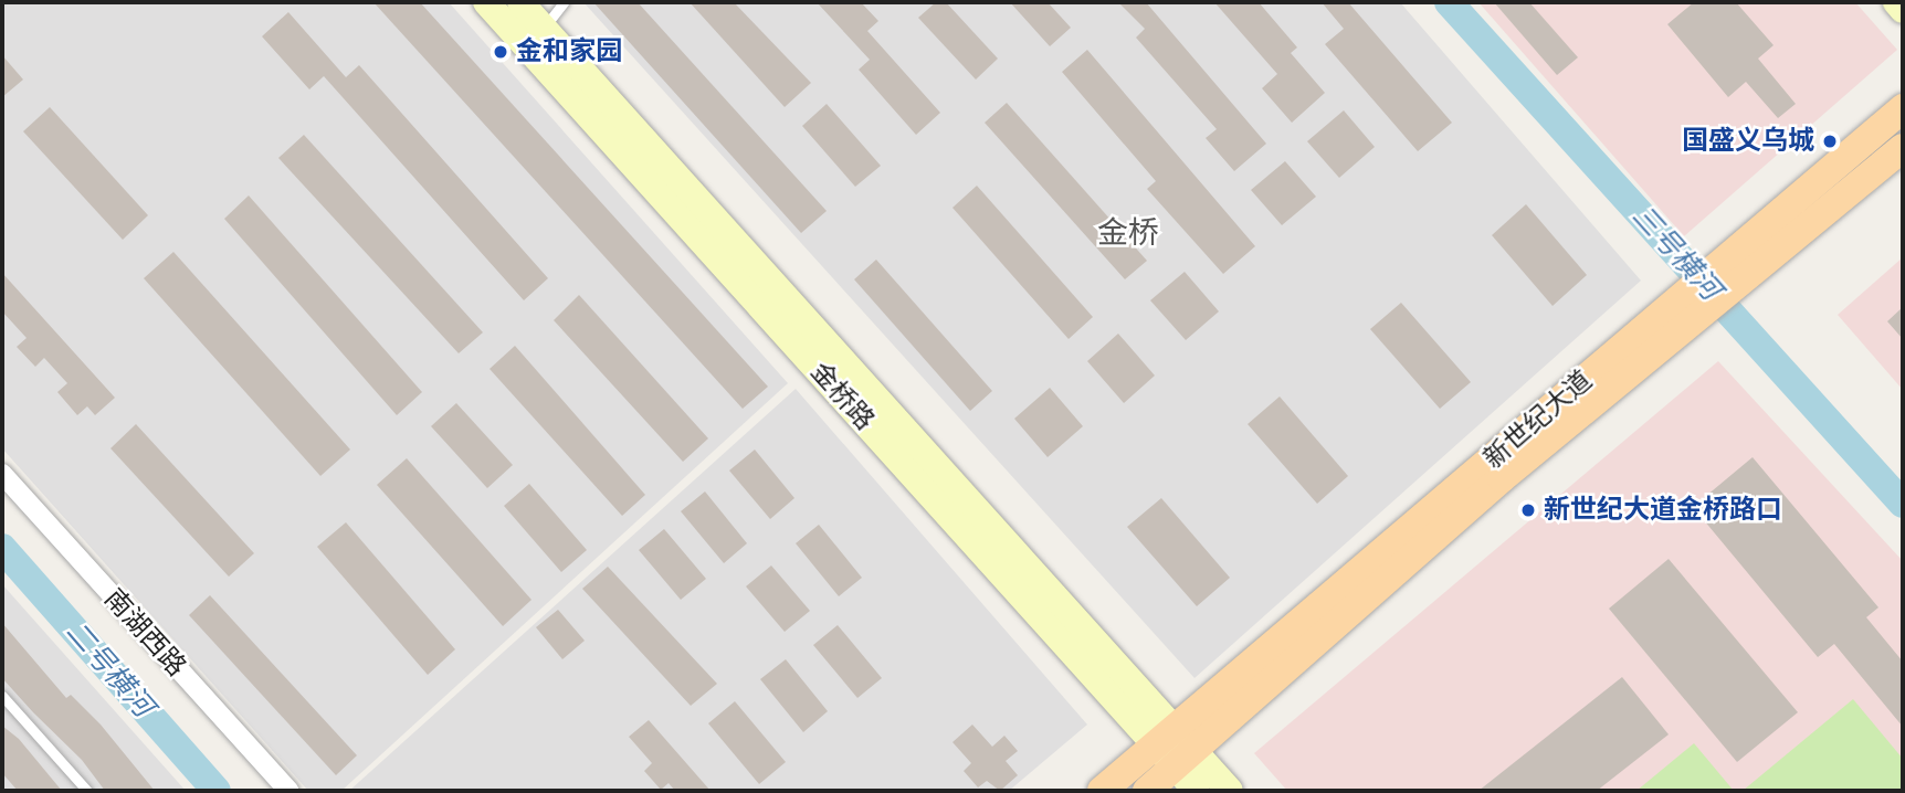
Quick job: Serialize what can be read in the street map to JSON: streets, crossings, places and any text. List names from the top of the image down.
{
  "streets": {
    "main road": ["新世纪大道"],
    "street": ["金桥路", "南湖西路"]
  },
  "crossings": [
    ["金桥路", "新世纪大道"]
  ],
  "districts": ["金桥"],
  "water": ["三号横河", "二号横河"],
  "places": ["金和家园", "国盛义乌城", "新世纪大道金桥路口"]
}
